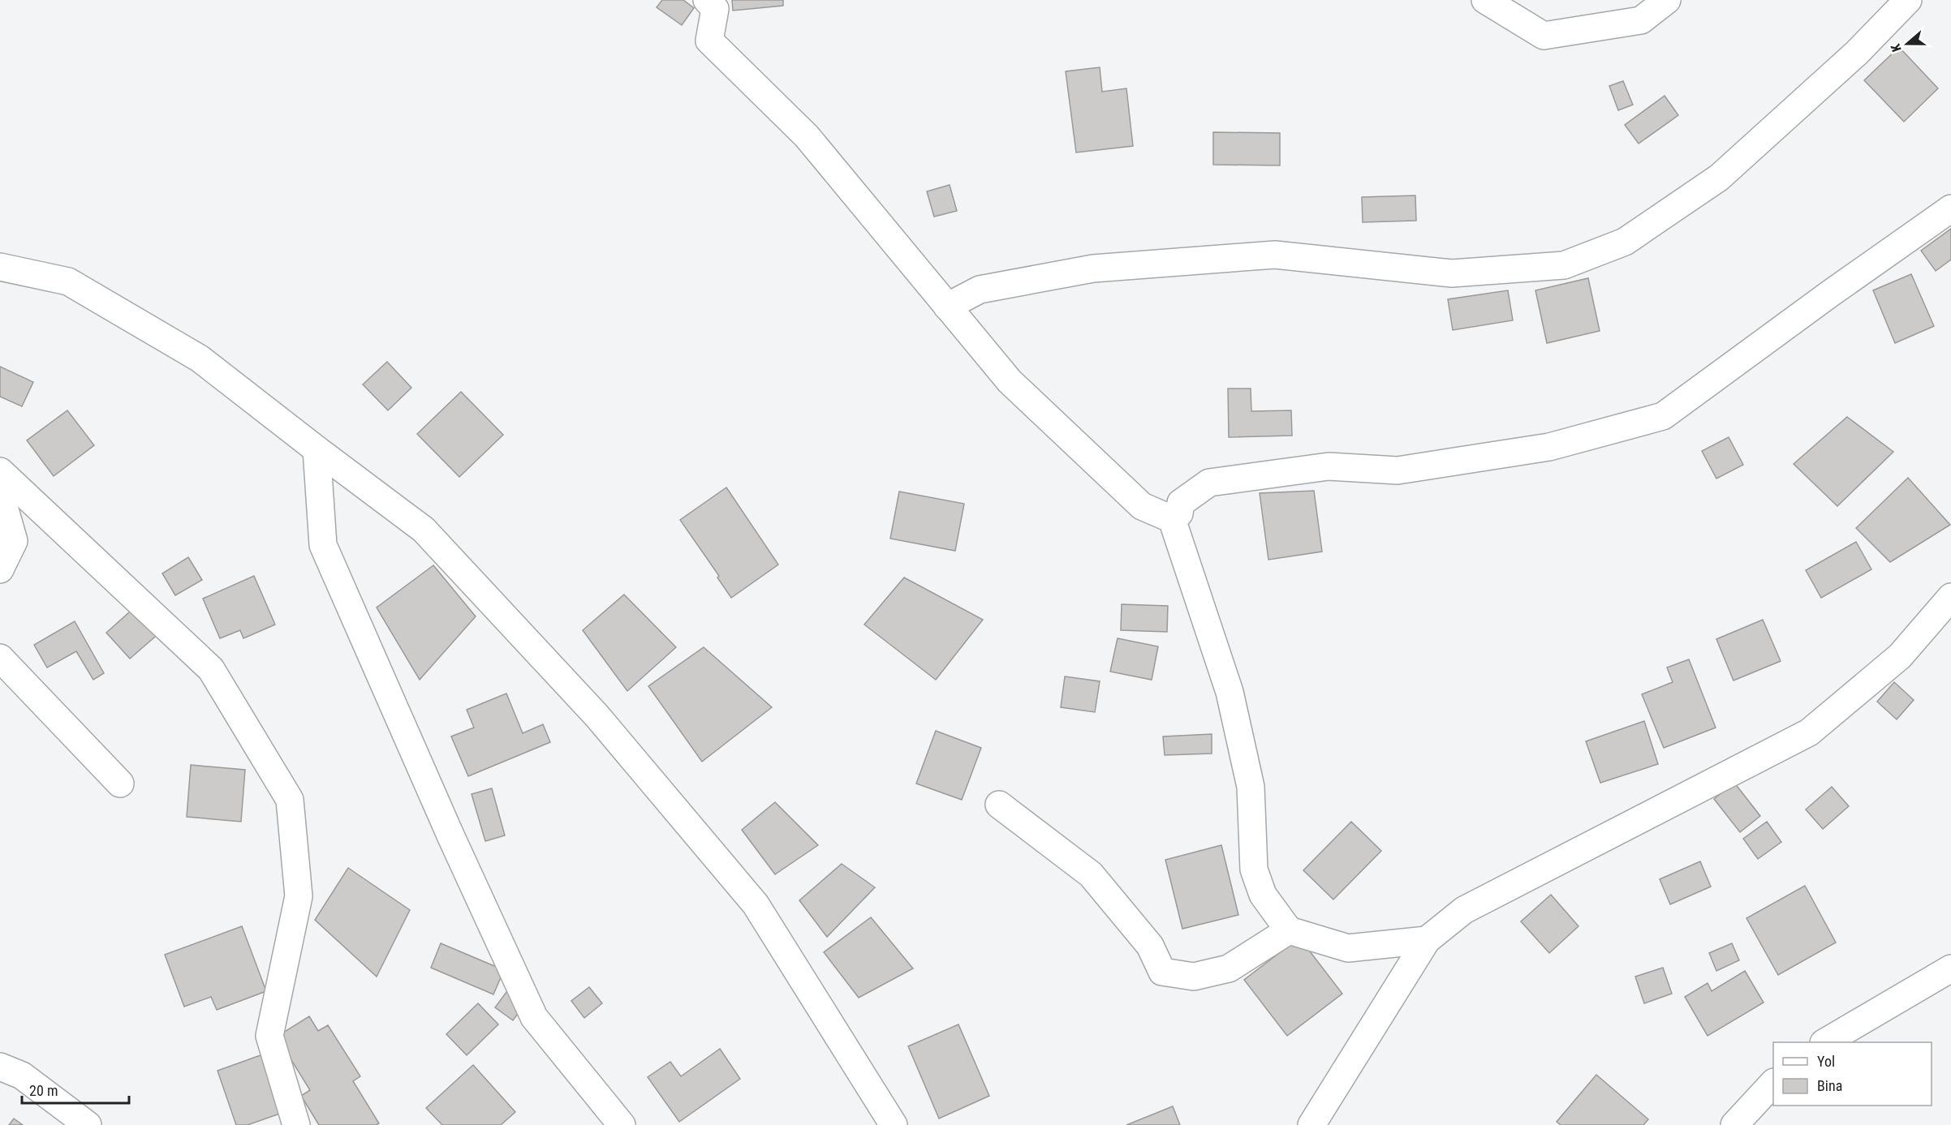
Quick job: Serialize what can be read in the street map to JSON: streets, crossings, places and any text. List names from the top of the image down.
{
  "legend": ["Yol", "Bina"],
  "scale_bar": "20 m",
  "north": "left"
}
